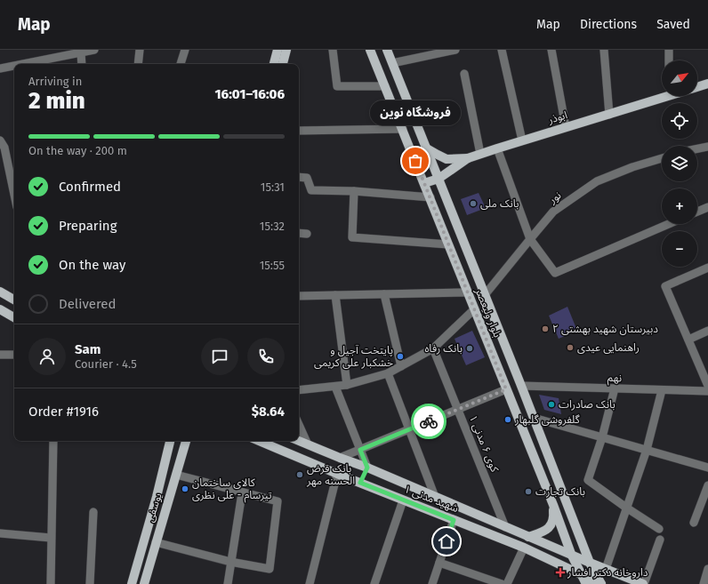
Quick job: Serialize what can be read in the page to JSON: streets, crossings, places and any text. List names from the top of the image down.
{
  "streets": {
    "main road": [
      "ابوذر",
      "بلوار ولیعصر",
      "شهید مدنی ۱",
      "یوسفی"
    ],
    "street": ["نور", "نهم", "کوی ۶ مدنی ۱"]
  },
  "crossings": [
    ["ابوذر", "بلوار ولیعصر"],
    ["نور", "بلوار ولیعصر"],
    ["بلوار ولیعصر", "نهم"],
    ["بلوار ولیعصر", "شهید مدنی ۱"],
    ["کوی ۶ مدنی ۱", "شهید مدنی ۱"]
  ],
  "places": {
    "other": [
      "فروشگاه نوین",
      "بانک ملی",
      "دبیرستان شهید بهشتی ۲",
      "راهنمایی عیدی",
      "بانک رفاه",
      "پایتخت آجیل و خشکبار علی کریمی",
      "بانک صادرات",
      "گلفروشی گلبهار",
      "بانک قرض الحسنه مهر",
      "کالای ساختمان تیرسام - علی نظری",
      "بانک تجارت"
    ],
    "health": ["داروخانه دکتر افشار"]
  },
  "north": "top right",
  "page": {
    "header": "Map",
    "nav": ["Map", "Directions", "Saved"],
    "map_buttons": ["+", "−"],
    "heading": ["2 min", "Arriving in", "16:01–16:06"],
    "panel": [
      "Sam",
      "Courier · 4.5",
      "Order #1916",
      "$8.64"
    ],
    "bubble": "فروشگاه نوین",
    "bar": "On the way · 200 m",
    "list": [
      ["Confirmed", "15:31"],
      ["Preparing", "15:32"],
      ["On the way", "15:55"],
      "Delivered"
    ]
  }
}
